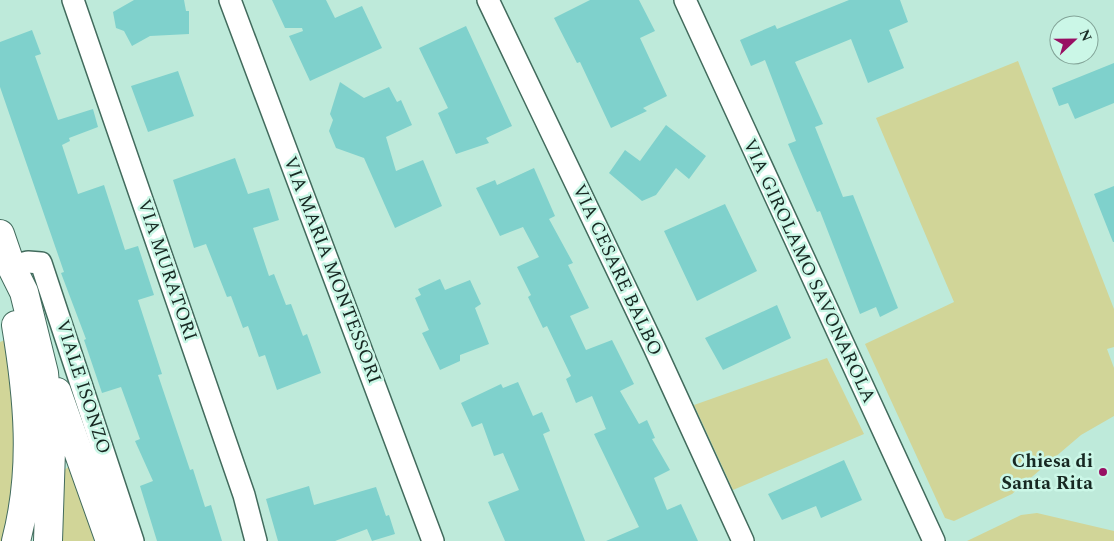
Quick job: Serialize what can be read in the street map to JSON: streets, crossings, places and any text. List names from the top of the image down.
{
  "streets": {
    "main road": ["VIALE ISONZO"],
    "street": [
      "VIA MURATORI",
      "VIA MARIA MONTESSORI",
      "VIA CESARE BALBO",
      "VIA GIROLAMO SAVONAROLA"
    ]
  },
  "places": ["Chiesa di Santa Rita"],
  "north": "right"
}
